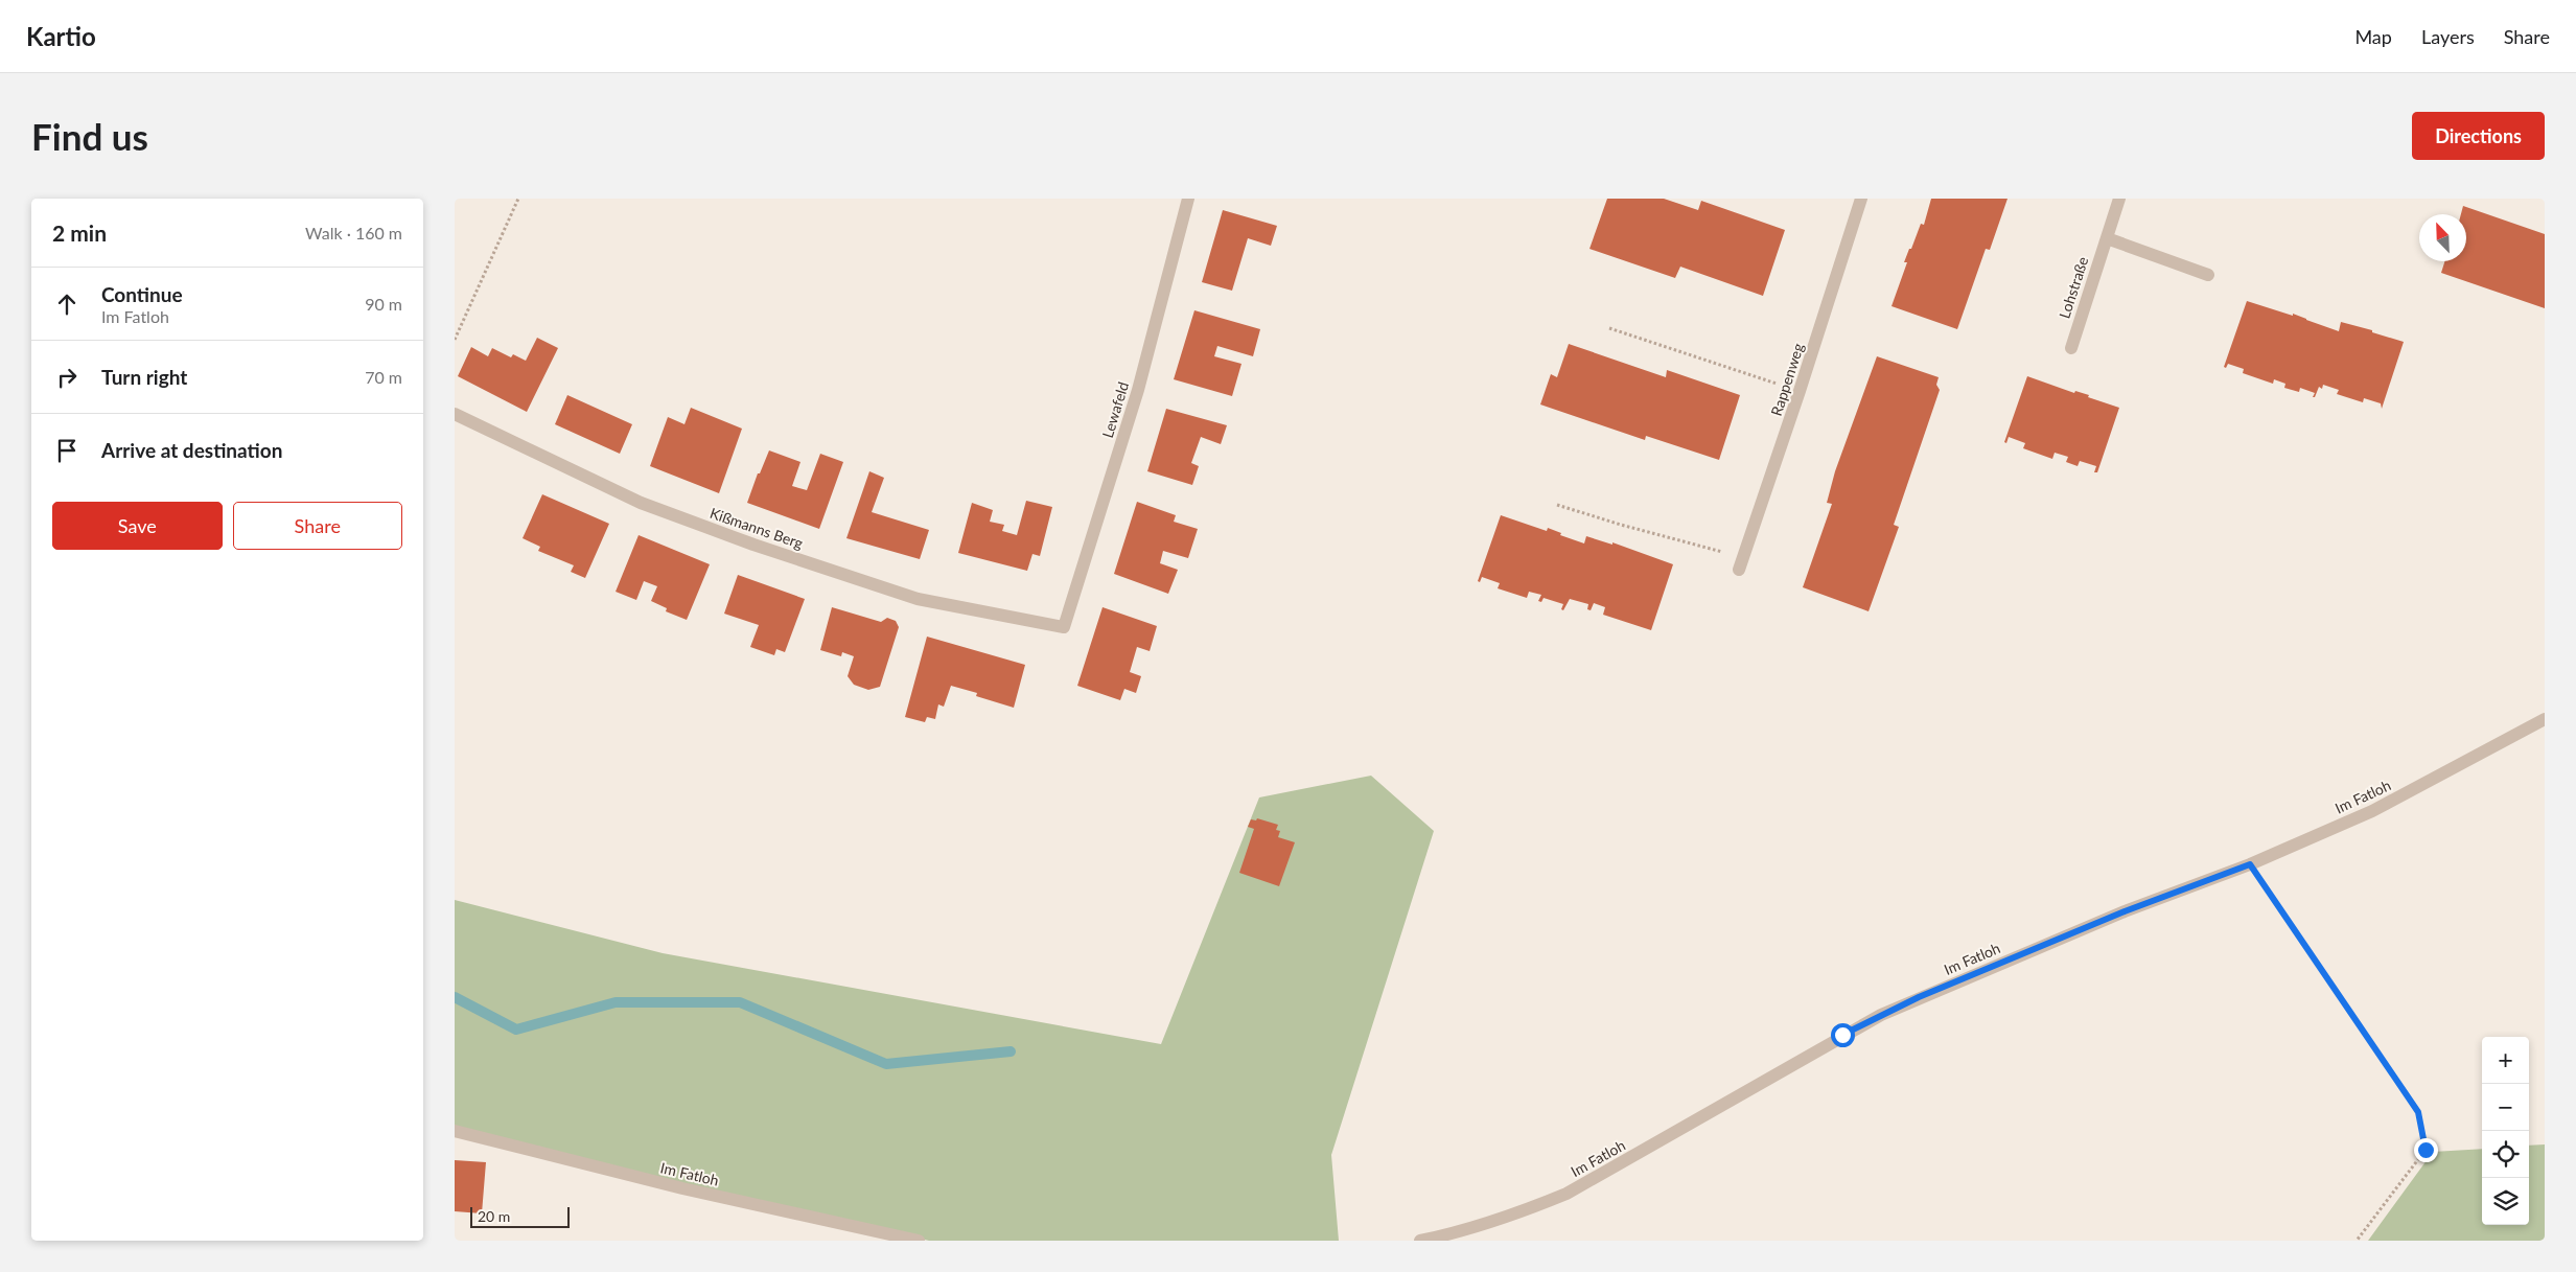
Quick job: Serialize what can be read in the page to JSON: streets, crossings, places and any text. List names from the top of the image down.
{
  "streets": {
    "street": [
      "Lohstraße",
      "Rappenweg",
      "Lewafeld",
      "Kißmanns Berg",
      "Im Fatloh"
    ]
  },
  "crossings": [
    ["Lewafeld", "Kißmanns Berg"]
  ],
  "scale_bar": "20 m",
  "north": "top left",
  "page": {
    "header": "Kartio",
    "nav": ["Map", "Layers", "Share"],
    "buttons": [
      "Directions",
      ["Save", "Share"]
    ],
    "title": "Find us",
    "heading": ["2 min", "Walk · 160 m"],
    "list": [
      ["Continue", "Im Fatloh", "90 m"],
      ["Turn right", "70 m"],
      "Arrive at destination"
    ],
    "map_buttons": ["+", "−"],
    "scale": "20 m"
  }
}
